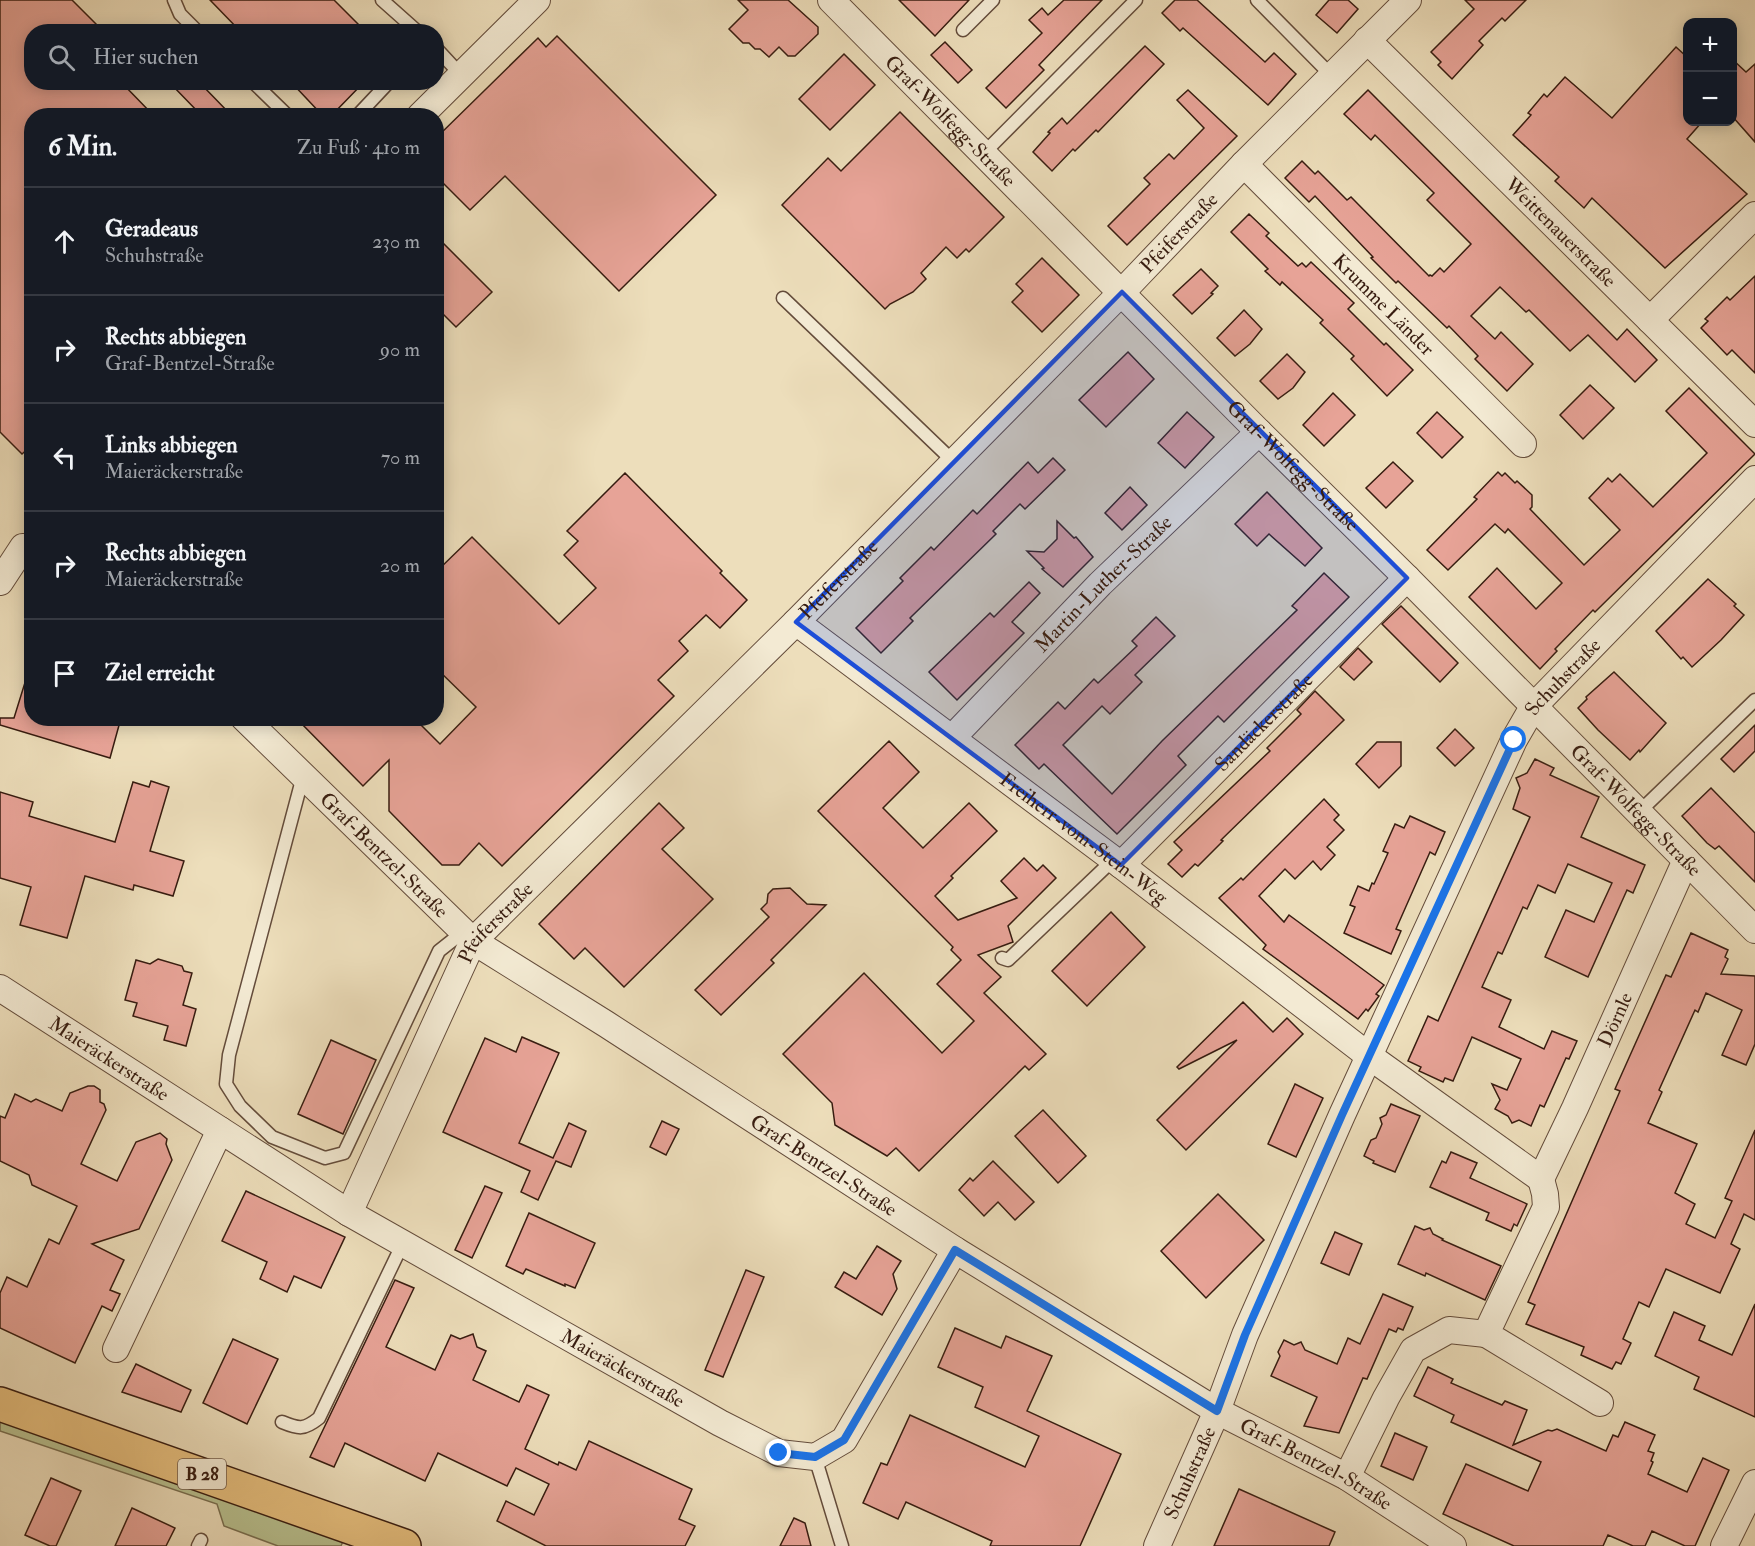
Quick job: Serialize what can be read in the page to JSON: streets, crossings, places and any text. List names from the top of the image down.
{
  "streets": {
    "main road": ["B 28"],
    "street": [
      "Graf-Wolfegg-Straße",
      "Pfeiferstraße",
      "Weittenauerstraße",
      "Krumme Länder",
      "Martin-Luther-Straße",
      "Schuhstraße",
      "Sandäckerstraße",
      "Freiherr-vom-Stein-Weg",
      "Graf-Bentzel-Straße",
      "Dörnle",
      "Maieräckerstraße"
    ]
  },
  "crossings": [
    ["Graf-Wolfegg-Straße", "Pfeiferstraße"],
    ["Graf-Wolfegg-Straße", "Martin-Luther-Straße"],
    ["Graf-Wolfegg-Straße", "Schuhstraße"],
    ["Graf-Wolfegg-Straße", "Sandäckerstraße"],
    ["Graf-Wolfegg-Straße", "Dörnle"],
    ["Pfeiferstraße", "Weittenauerstraße"],
    ["Pfeiferstraße", "Krumme Länder"],
    ["Pfeiferstraße", "Freiherr-vom-Stein-Weg"],
    ["Pfeiferstraße", "Graf-Bentzel-Straße"],
    ["Pfeiferstraße", "Maieräckerstraße"],
    ["Martin-Luther-Straße", "Freiherr-vom-Stein-Weg"],
    ["Schuhstraße", "Freiherr-vom-Stein-Weg"],
    ["Schuhstraße", "Graf-Bentzel-Straße"],
    ["Sandäckerstraße", "Freiherr-vom-Stein-Weg"]
  ],
  "page": {
    "map_buttons": ["+", "−"],
    "search": "Hier suchen",
    "heading": ["6 Min.", "Zu Fuß · 410 m"],
    "list": [
      ["Geradeaus", "Schuhstraße", "230 m"],
      ["Rechts abbiegen", "Graf-Bentzel-Straße", "90 m"],
      ["Links abbiegen", "Maieräckerstraße", "70 m"],
      ["Rechts abbiegen", "Maieräckerstraße", "20 m"],
      "Ziel erreicht"
    ]
  }
}
